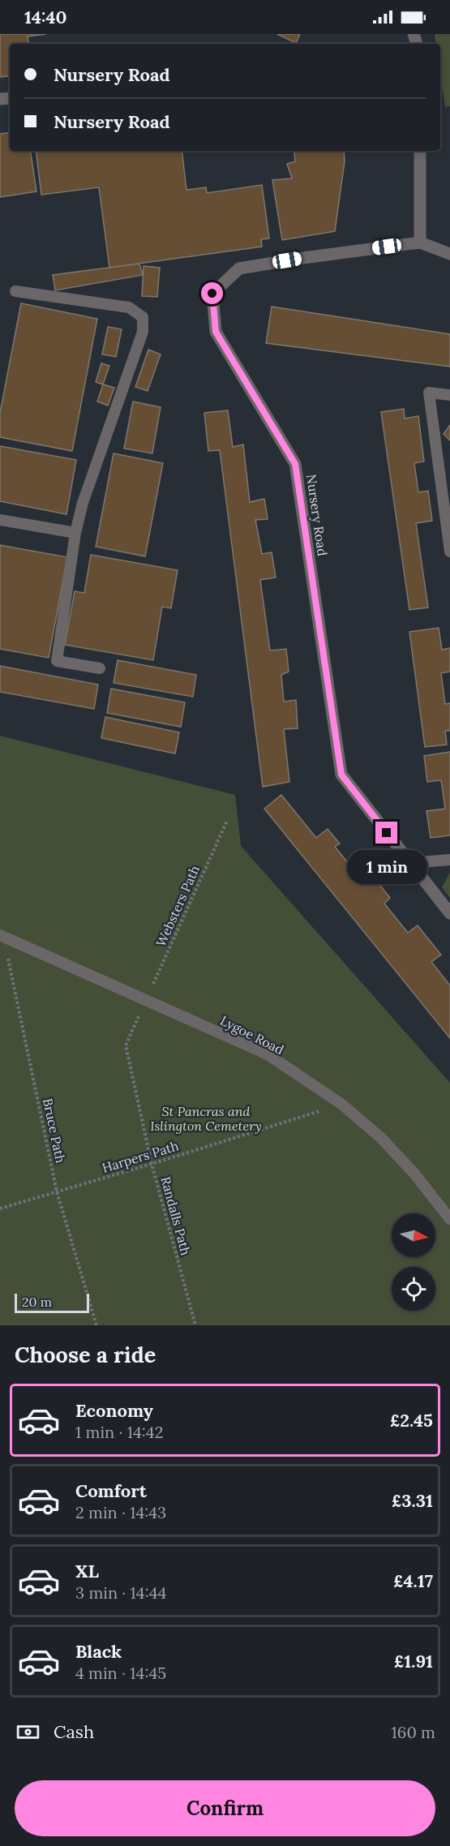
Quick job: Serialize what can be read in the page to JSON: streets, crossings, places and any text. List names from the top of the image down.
{
  "streets": {
    "street": ["Nursery Road"],
    "lane": ["Lygoe Road"],
    "path": [
      "Websters Path",
      "Bruce Path",
      "Harpers Path",
      "Randalls Path"
    ]
  },
  "crossings": [
    ["Websters Path", "Lygoe Road"],
    ["Websters Path", "Randalls Path"],
    ["Lygoe Road", "Bruce Path"],
    ["Lygoe Road", "Harpers Path"],
    ["Lygoe Road", "Randalls Path"],
    ["Bruce Path", "Harpers Path"],
    ["Harpers Path", "Randalls Path"]
  ],
  "parks": ["St Pancras and Islington Cemetery"],
  "scale_bar": "20 m",
  "north": "right",
  "page": {
    "status": "14:40",
    "banner": ["Nursery Road", "Nursery Road"],
    "bubble": "1 min",
    "scale": "20 m",
    "heading": "Choose a ride",
    "list": [
      {
        "name": "Economy",
        "note": "1 min · 14:42",
        "value": "£2.45"
      },
      {
        "name": "Comfort",
        "note": "2 min · 14:43",
        "value": "£3.31"
      },
      {
        "name": "XL",
        "note": "3 min · 14:44",
        "value": "£4.17"
      },
      {
        "name": "Black",
        "note": "4 min · 14:45",
        "value": "£1.91"
      }
    ],
    "pay": ["Cash", "160 m"],
    "buttons": "Confirm"
  }
}
